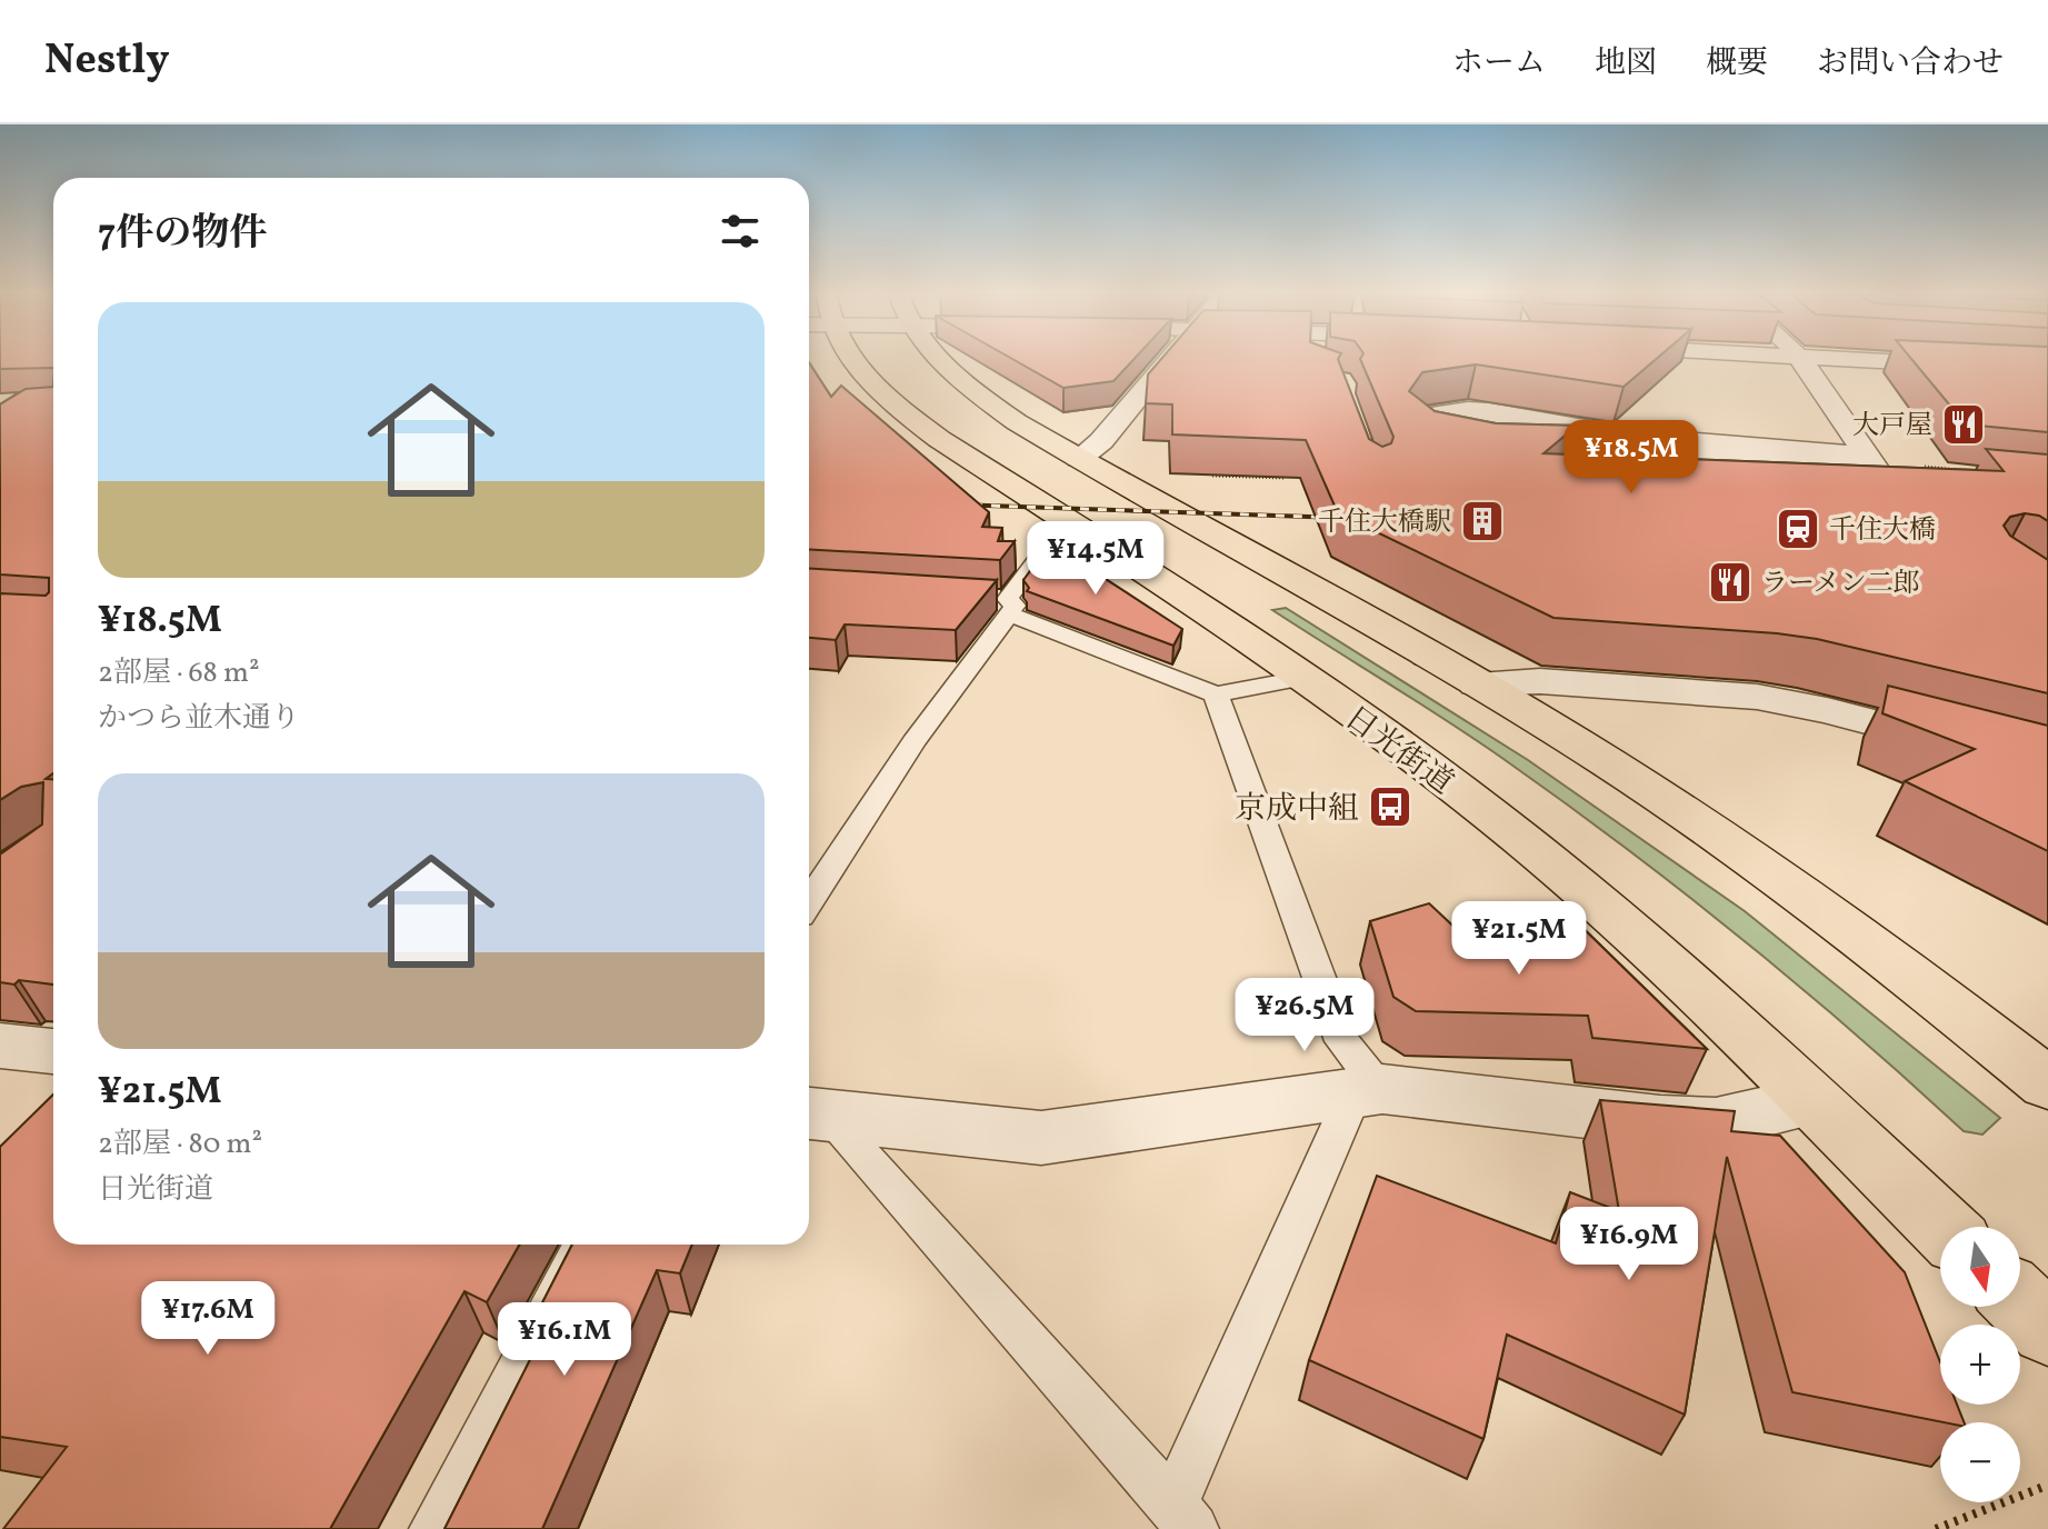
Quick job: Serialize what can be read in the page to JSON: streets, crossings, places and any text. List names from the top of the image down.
{
  "streets": {
    "highway": ["日光街道"]
  },
  "places": {
    "restaurant": ["大戸屋", "ラーメン二郎"],
    "building": ["千住大橋駅"],
    "station": ["千住大橋"],
    "bus stop": ["京成中組"]
  },
  "north": "bottom",
  "page": {
    "header": "Nestly",
    "nav": [
      "ホーム",
      "地図",
      "概要",
      "お問い合わせ"
    ],
    "heading": "7件の物件",
    "list": [
      {
        "name": "¥18.5M",
        "note": "2部屋 · 68 m² · かつら並木通り"
      },
      {
        "name": "¥21.5M",
        "note": "2部屋 · 80 m² · 日光街道"
      }
    ],
    "price": [
      "¥18.5M",
      "¥14.5M",
      "¥21.5M",
      "¥26.5M",
      "¥16.9M",
      "¥17.6M",
      "¥16.1M"
    ],
    "map_buttons": ["+", "−"]
  }
}
